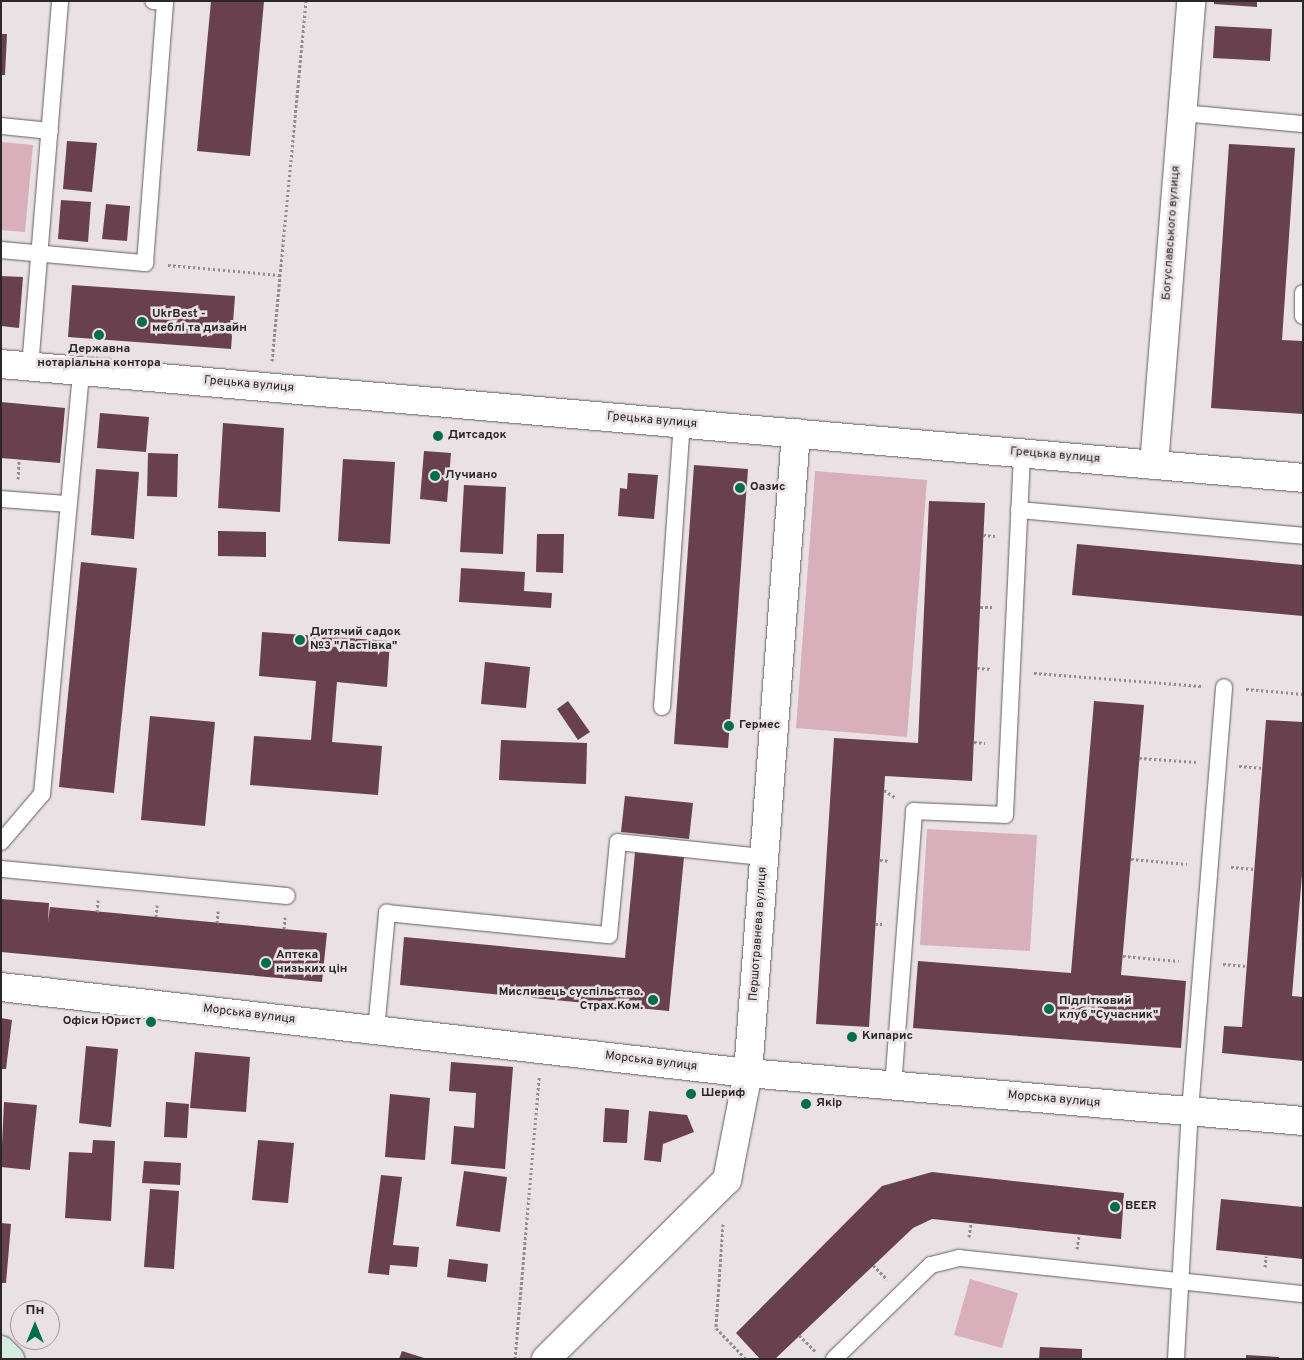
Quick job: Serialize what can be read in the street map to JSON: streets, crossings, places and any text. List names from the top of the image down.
{
  "streets": {
    "street": [
      "Богуславського вулиця",
      "Грецька вулиця",
      "Першотравнева вулиця",
      "Морська вулиця"
    ]
  },
  "crossings": [
    ["Богуславського вулиця", "Грецька вулиця"],
    ["Грецька вулиця", "Першотравнева вулиця"],
    ["Першотравнева вулиця", "Морська вулиця"]
  ],
  "places": [
    "UkrBest - меблі та дизайн",
    "Державна нотаріальна контора",
    "Дитсадок",
    "Лучиано",
    "Оазис",
    "Дитячий садок №3 \"Ластівка\"",
    "Гермес",
    "Аптека низьких цін",
    "Мисливець суспільство. Страх.Ком.",
    "Підлітковий клуб \"Сучасник\"",
    "Офіси Юрист",
    "Кипарис",
    "Шериф",
    "Якір",
    "BEER"
  ],
  "north": "top"
}
